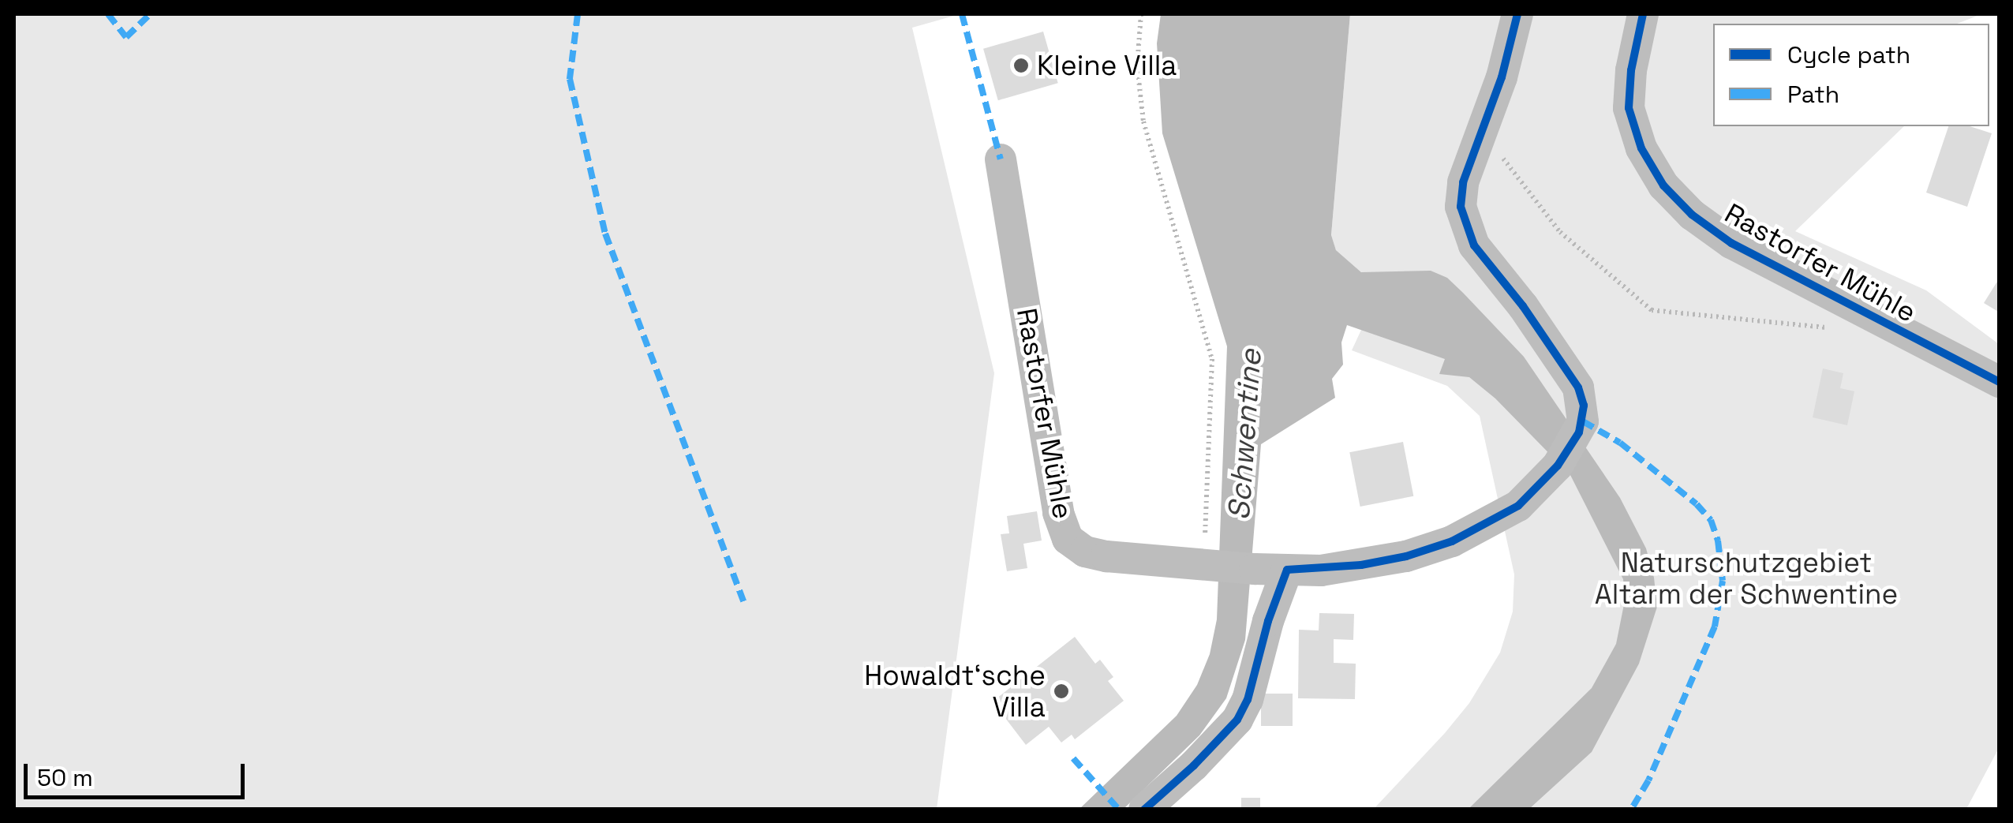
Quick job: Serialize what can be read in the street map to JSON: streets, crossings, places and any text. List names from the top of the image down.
{
  "streets": {
    "street": ["Rastorfer Mühle"]
  },
  "water": ["Schwentine"],
  "parks": ["Naturschutzgebiet Altarm der Schwentine"],
  "places": ["Kleine Villa", "Howaldt‘sche Villa"],
  "legend": ["Cycle path", "Path"],
  "scale_bar": "50 m"
}
